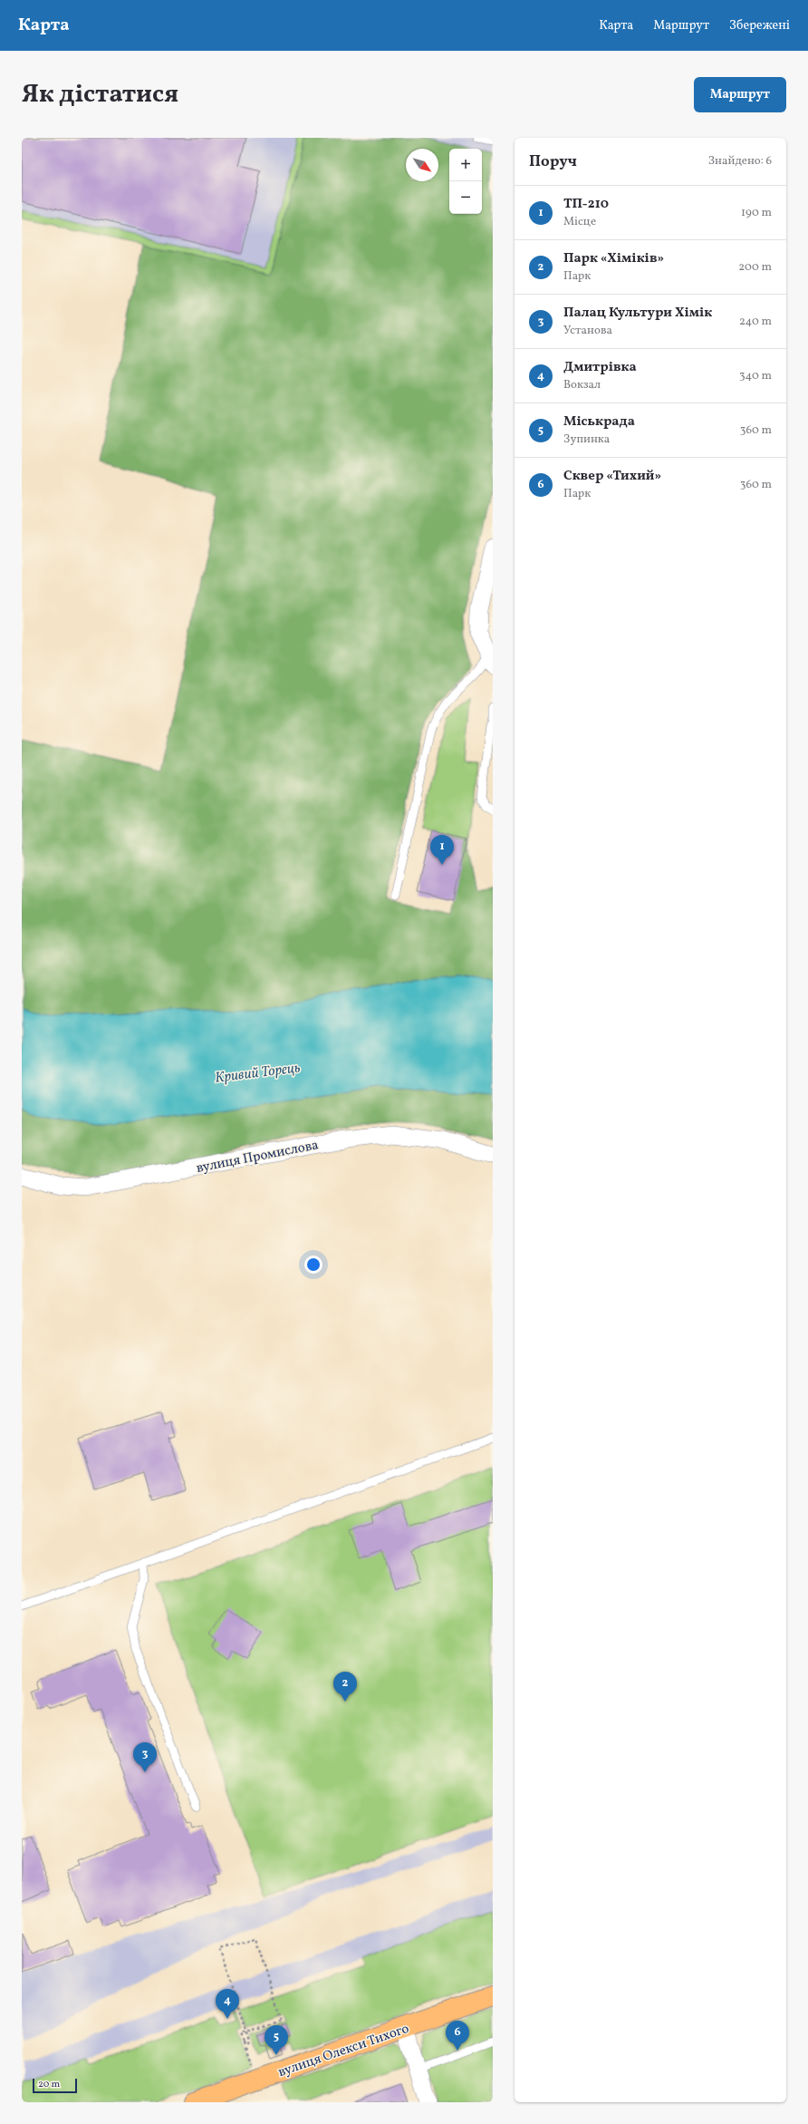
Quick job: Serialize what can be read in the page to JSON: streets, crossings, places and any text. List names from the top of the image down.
{
  "streets": {
    "main road": ["вулиця Олекси Тихого"],
    "street": ["вулиця Промислова"]
  },
  "water": ["Кривий Торець"],
  "scale_bar": "20 m",
  "north": "bottom right",
  "page": {
    "header": "Карта",
    "nav": ["Карта", "Маршрут", "Збережені"],
    "title": "Як дістатися",
    "buttons": "Маршрут",
    "heading": ["Поруч", "Знайдено: 6"],
    "map_buttons": ["+", "−"],
    "list": [
      {
        "mark": "1",
        "name": "ТП-210",
        "note": "Місце",
        "value": "190 m"
      },
      {
        "mark": "2",
        "name": "Парк «Хіміків»",
        "note": "Парк",
        "value": "200 m"
      },
      {
        "mark": "3",
        "name": "Палац Культури Хімік",
        "note": "Установа",
        "value": "240 m"
      },
      {
        "mark": "4",
        "name": "Дмитрівка",
        "note": "Вокзал",
        "value": "340 m"
      },
      {
        "mark": "5",
        "name": "Міськрада",
        "note": "Зупинка",
        "value": "360 m"
      },
      {
        "mark": "6",
        "name": "Сквер «Тихий»",
        "note": "Парк",
        "value": "360 m"
      }
    ],
    "pins": [
      "1",
      "2",
      "3",
      "4",
      "6",
      "5"
    ],
    "scale": "20 m"
  }
}
